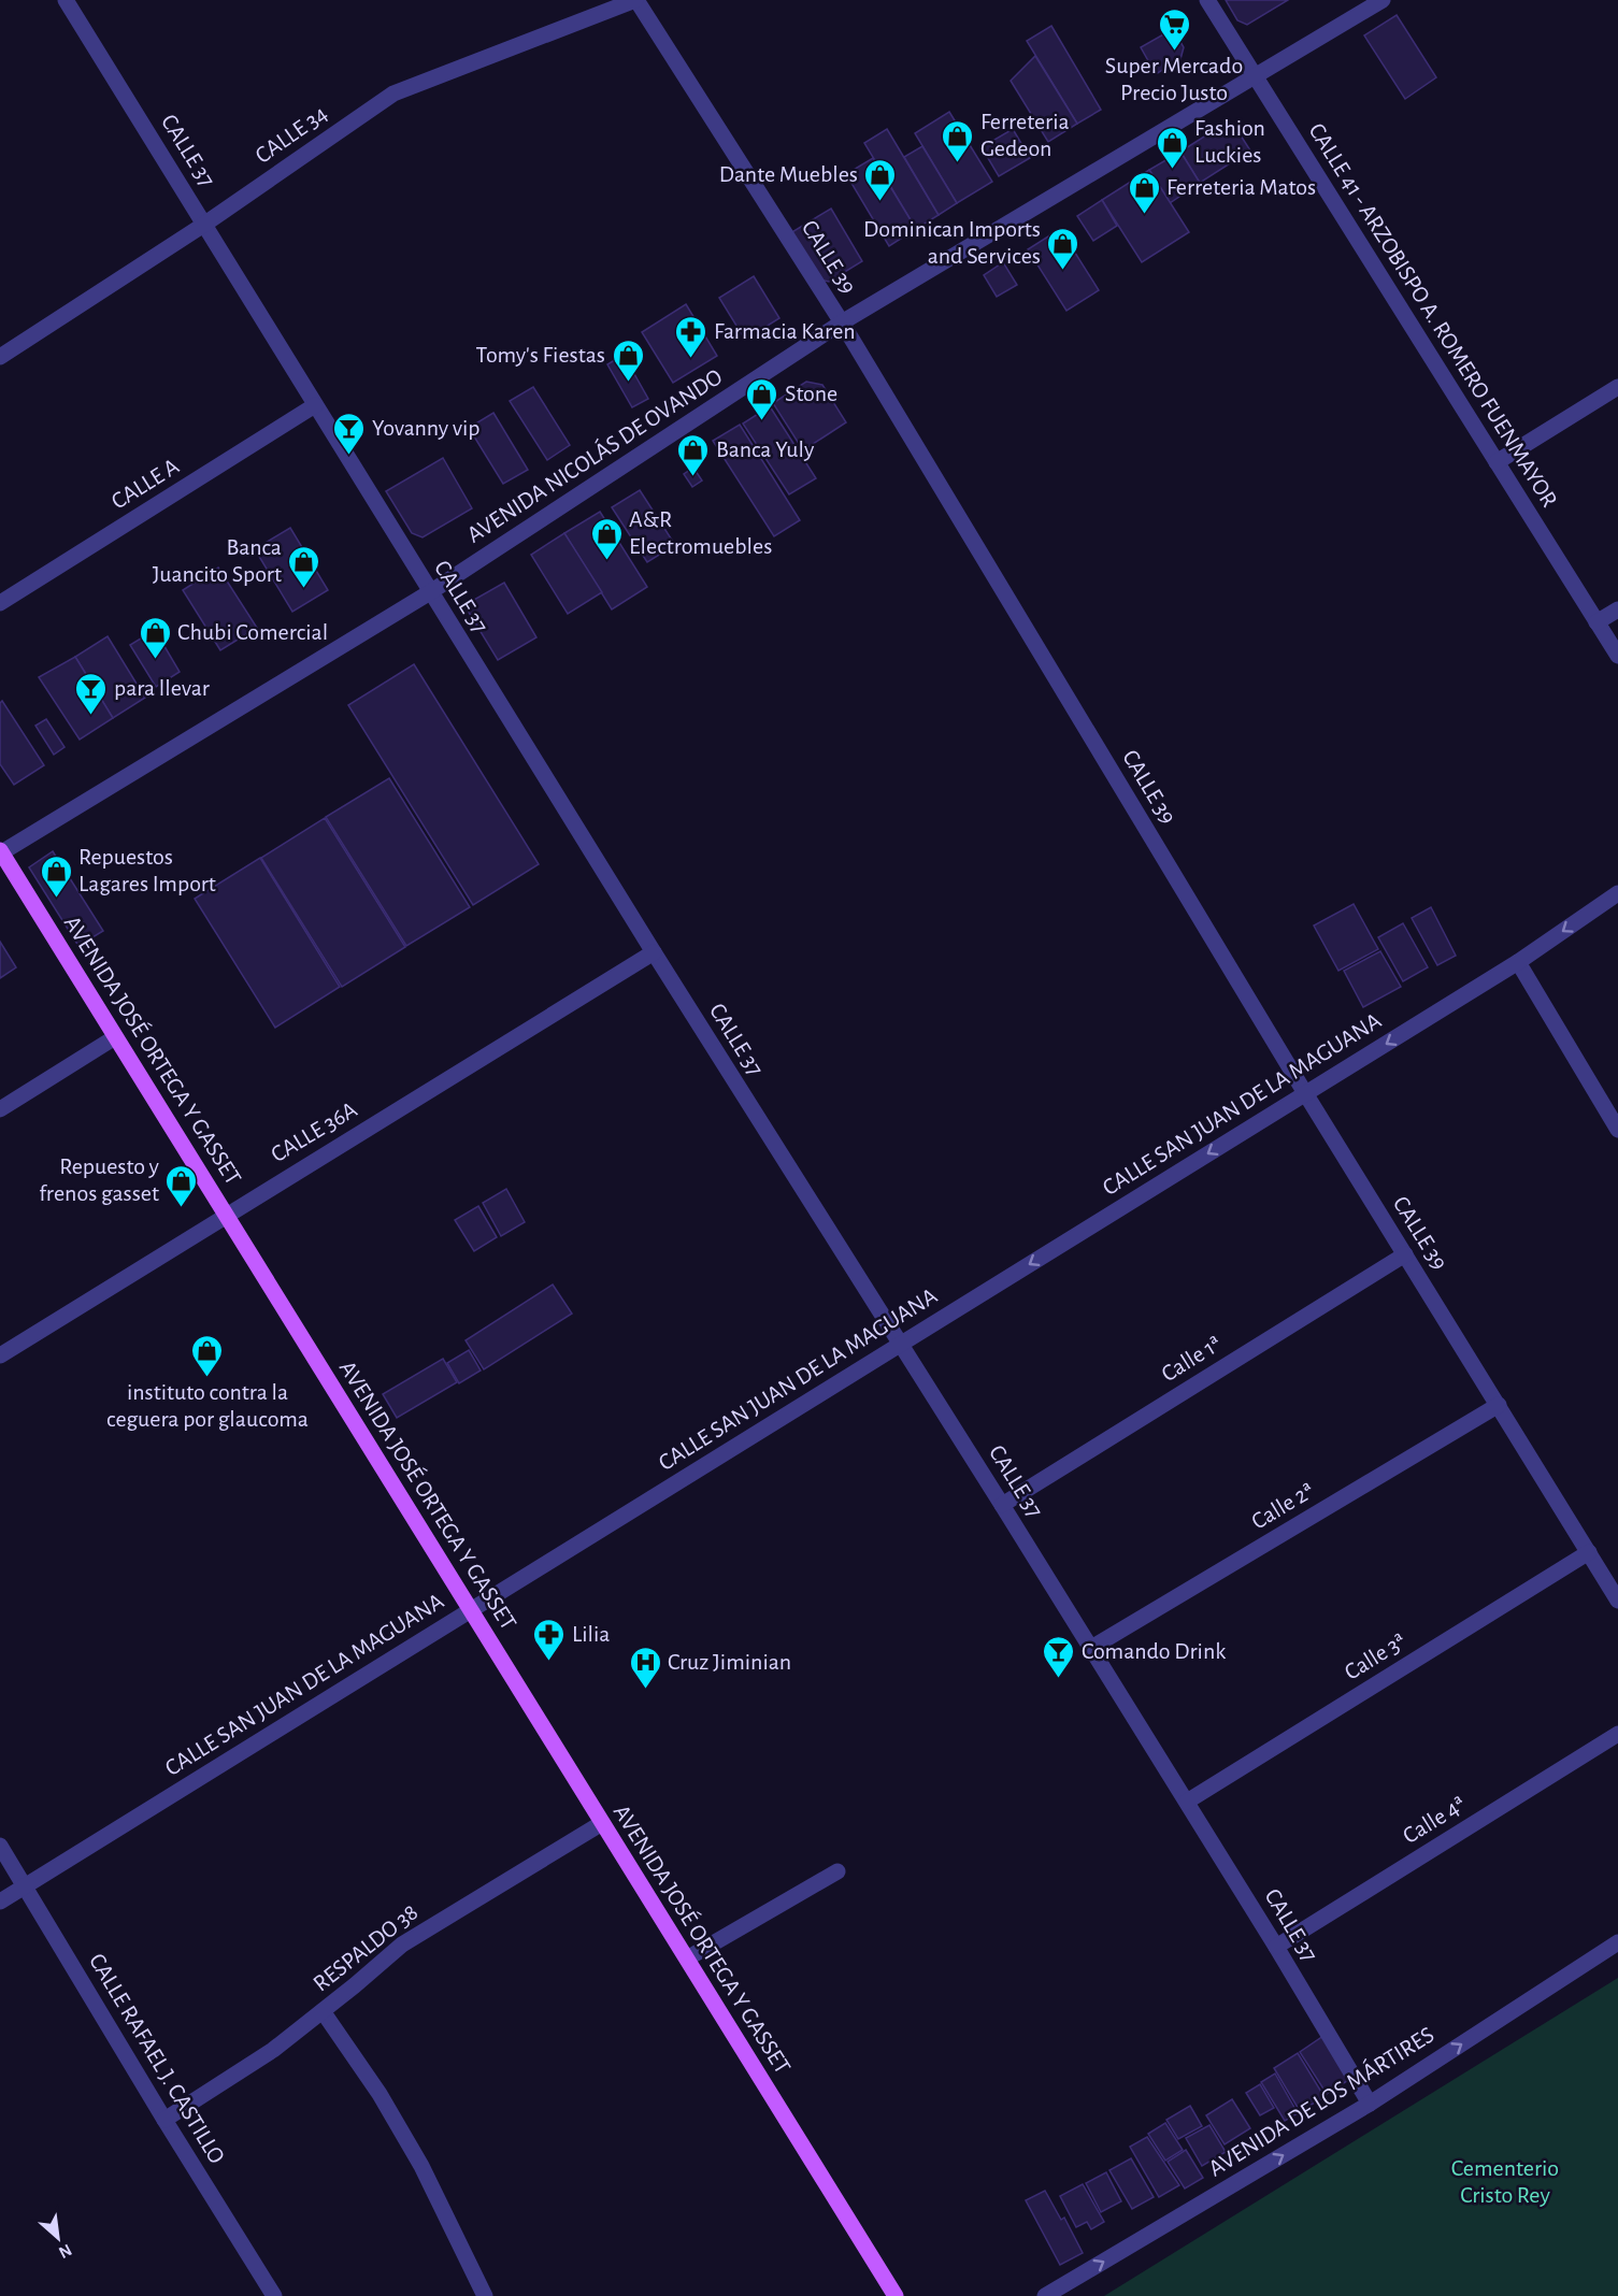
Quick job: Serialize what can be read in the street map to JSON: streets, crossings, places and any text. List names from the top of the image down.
{
  "streets": {
    "main road": ["AVENIDA JOSÉ ORTEGA Y GASSET"],
    "street": [
      "CALLE 34",
      "CALLE 37",
      "CALLE 39",
      "CALLE 41 - ARZOBISPO A. ROMERO FUENMAYOR",
      "AVENIDA NICOLÁS DE OVANDO",
      "CALLE A",
      "CALLE SAN JUAN DE LA MAGUANA",
      "CALLE 36A",
      "Calle 1ª",
      "Calle 2ª",
      "Calle 3ª",
      "Calle 4ª",
      "RESPALDO 38",
      "CALLE RAFAEL J. CASTILLO",
      "AVENIDA DE LOS MÁRTIRES"
    ]
  },
  "crossings": [
    ["CALLE 34", "CALLE 37"],
    ["CALLE 34", "CALLE 39"],
    ["CALLE 37", "AVENIDA NICOLÁS DE OVANDO"],
    ["CALLE 37", "CALLE A"],
    ["CALLE 37", "CALLE SAN JUAN DE LA MAGUANA"],
    ["CALLE 37", "CALLE 36A"],
    ["CALLE 37", "Calle 1ª"],
    ["CALLE 37", "Calle 2ª"],
    ["CALLE 37", "Calle 3ª"],
    ["CALLE 37", "Calle 4ª"],
    ["CALLE 37", "AVENIDA DE LOS MÁRTIRES"],
    ["CALLE 39", "AVENIDA NICOLÁS DE OVANDO"],
    ["CALLE 39", "CALLE SAN JUAN DE LA MAGUANA"],
    ["CALLE 39", "Calle 1ª"],
    ["CALLE 39", "Calle 2ª"],
    ["CALLE 39", "Calle 3ª"],
    ["CALLE 41 - ARZOBISPO A. ROMERO FUENMAYOR", "AVENIDA NICOLÁS DE OVANDO"],
    ["AVENIDA NICOLÁS DE OVANDO", "AVENIDA JOSÉ ORTEGA Y GASSET"],
    ["AVENIDA JOSÉ ORTEGA Y GASSET", "CALLE SAN JUAN DE LA MAGUANA"],
    ["AVENIDA JOSÉ ORTEGA Y GASSET", "CALLE 36A"],
    ["AVENIDA JOSÉ ORTEGA Y GASSET", "RESPALDO 38"],
    ["CALLE SAN JUAN DE LA MAGUANA", "CALLE RAFAEL J. CASTILLO"],
    ["RESPALDO 38", "CALLE RAFAEL J. CASTILLO"]
  ],
  "one_way": ["CALLE SAN JUAN DE LA MAGUANA", "AVENIDA DE LOS MÁRTIRES"],
  "parks": ["Cementerio Cristo Rey"],
  "places": {
    "supermarket": ["Super Mercado Precio Justo"],
    "shop": [
      "Ferreteria Gedeon",
      "Fashion Luckies",
      "Dante Muebles",
      "Ferreteria Matos",
      "Dominican Imports and Services",
      "Tomy's Fiestas",
      "Stone",
      "Banca Yuly",
      "A&R Electromuebles",
      "Banca Juancito Sport",
      "Chubi Comercial",
      "Repuestos Lagares Import",
      "Repuesto y frenos gasset",
      "instituto contra la ceguera por glaucoma"
    ],
    "pharmacy": ["Farmacia Karen", "Lilia"],
    "bar": ["Yovanny vip", "para llevar", "Comando Drink"],
    "hospital": ["Cruz Jiminian"]
  },
  "north": "bottom right"
}
